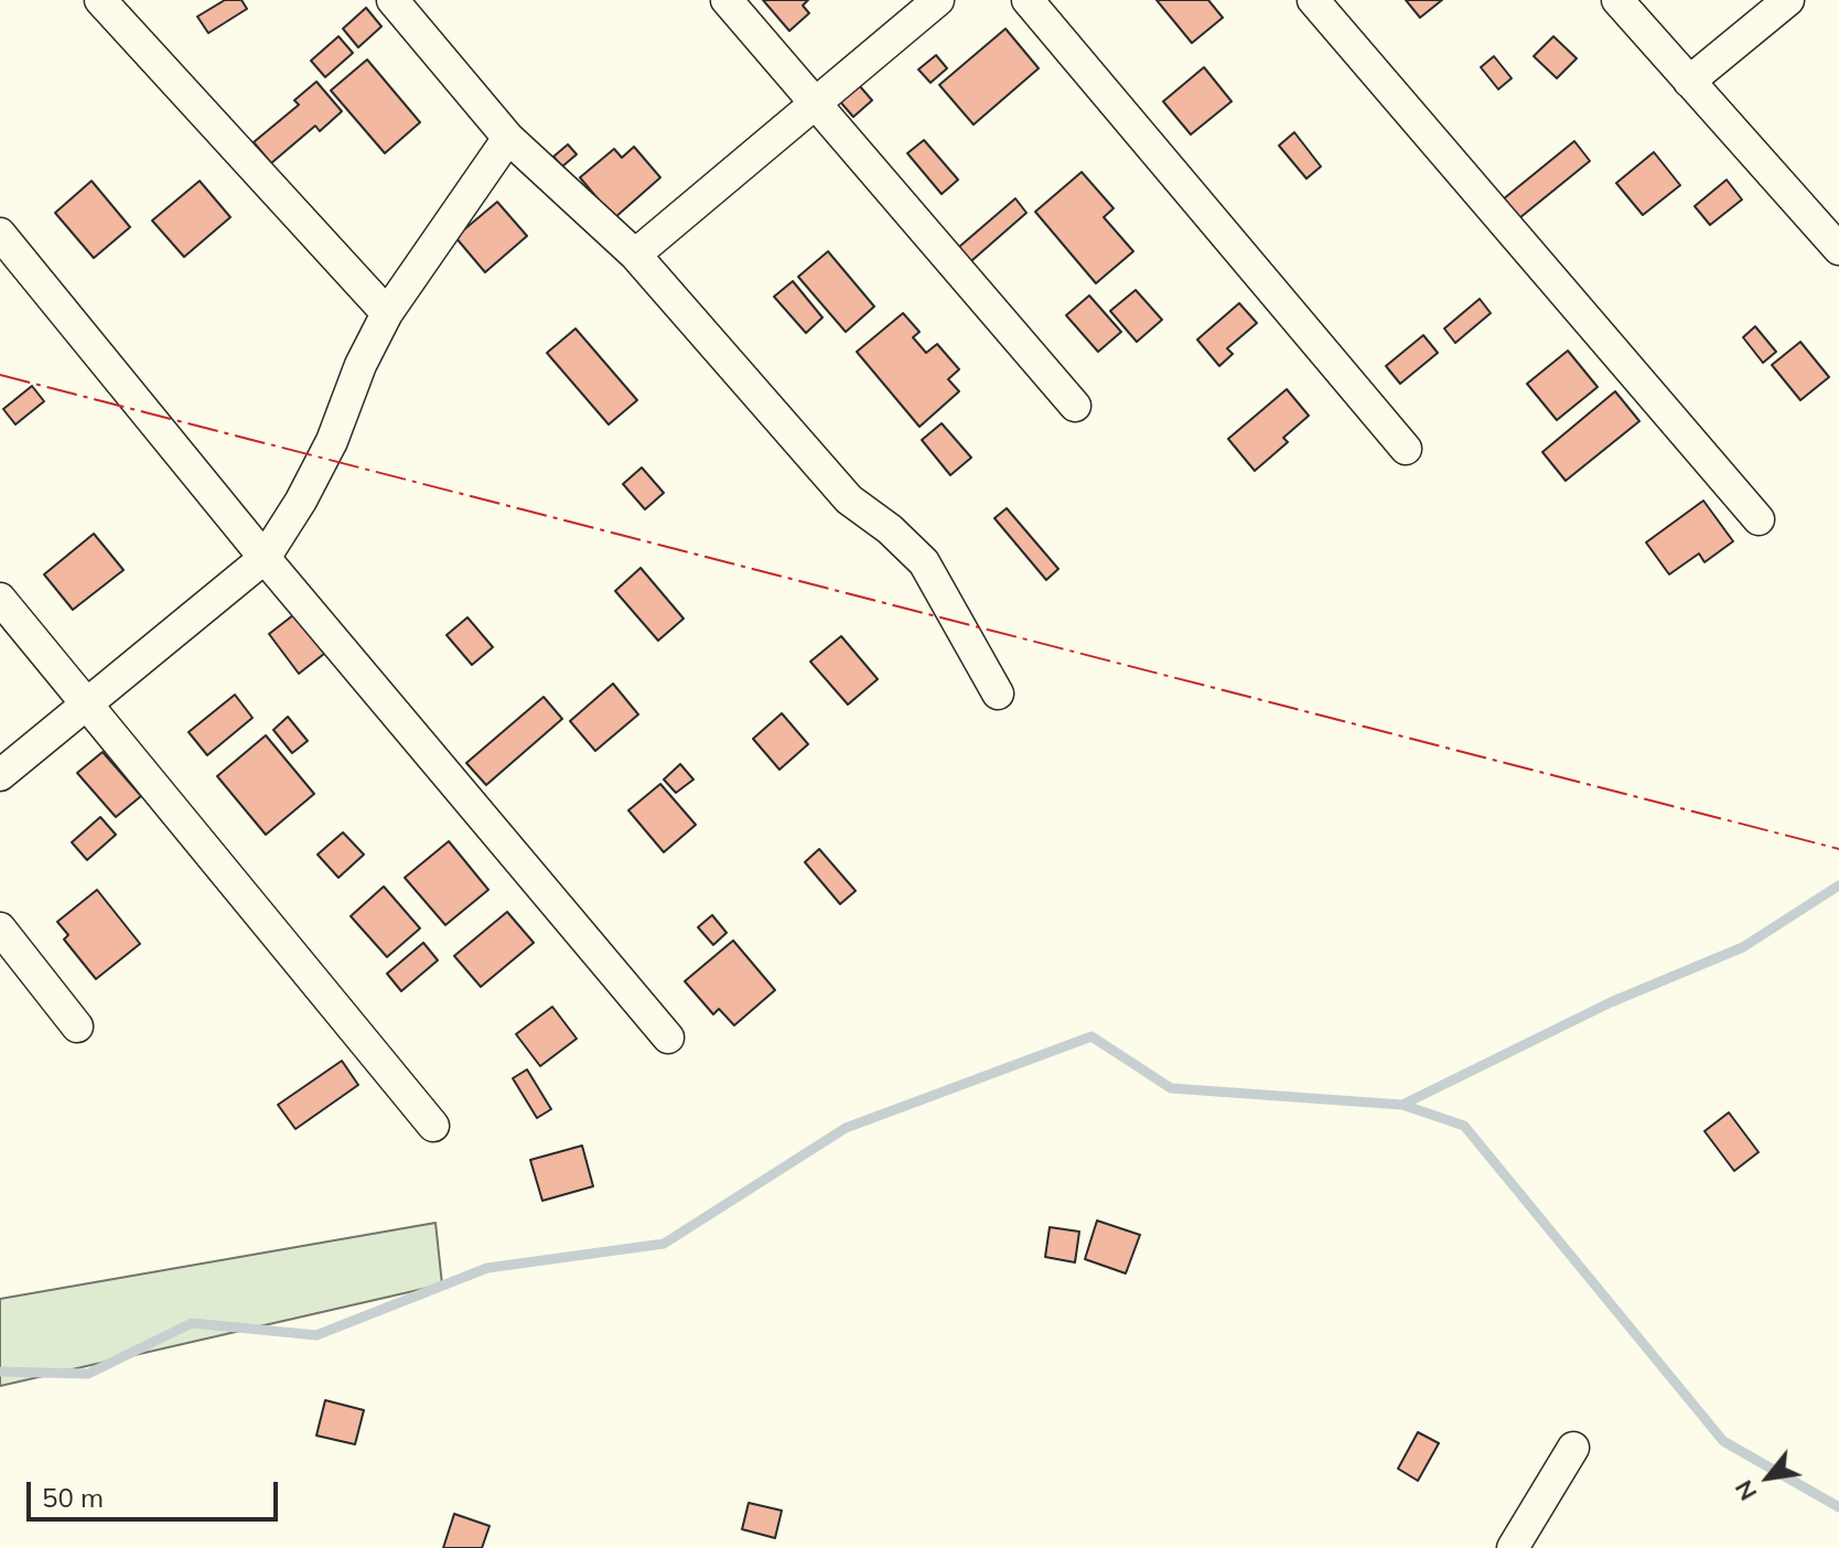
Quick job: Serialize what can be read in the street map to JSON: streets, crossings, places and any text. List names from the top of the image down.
{
  "scale_bar": "50 m",
  "north": "bottom left"
}
